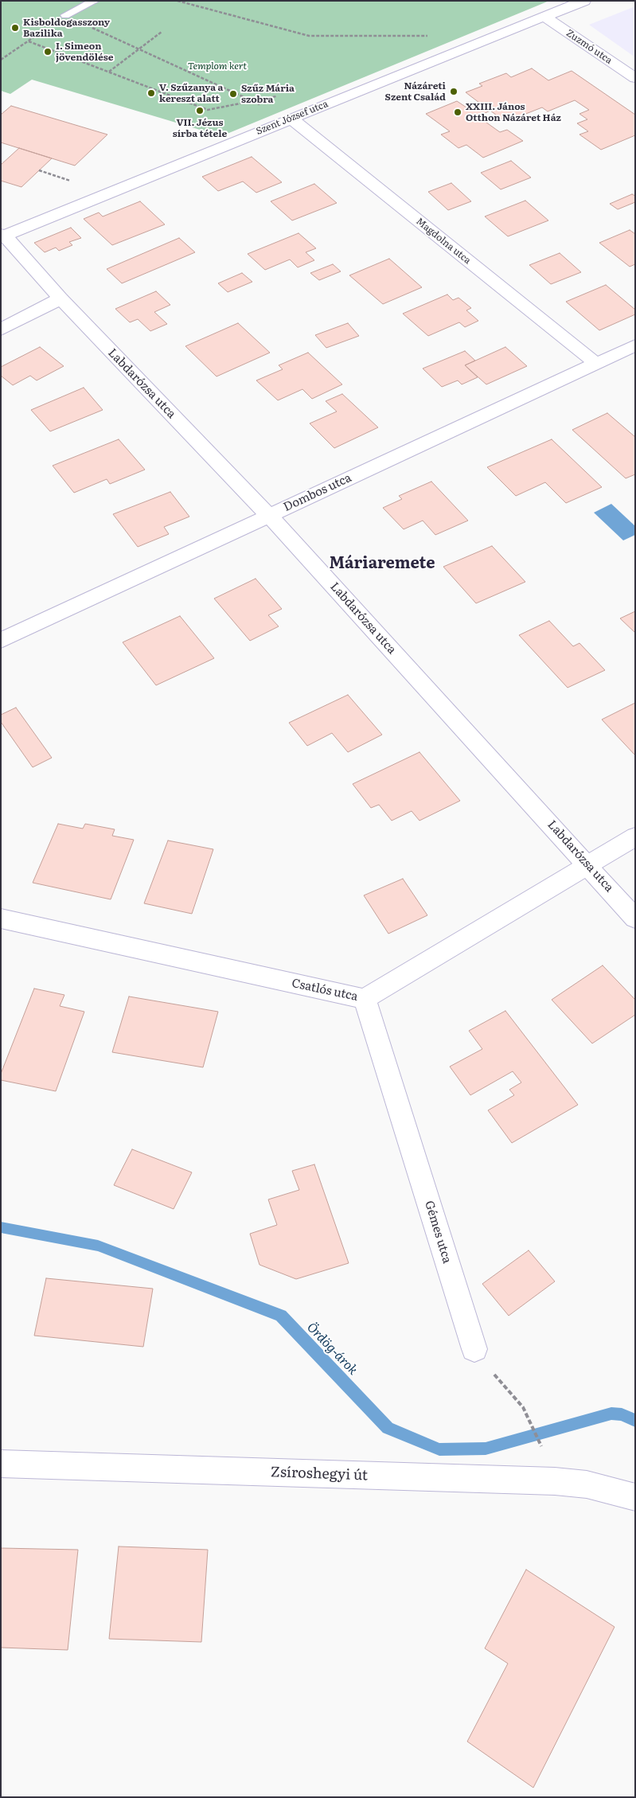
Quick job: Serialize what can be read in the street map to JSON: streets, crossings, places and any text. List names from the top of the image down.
{
  "streets": {
    "street": [
      "Zuzmó utca",
      "Szent József utca",
      "Magdolna utca",
      "Labdarózsa utca",
      "Dombos utca",
      "Csatlós utca",
      "Gémes utca",
      "Zsíroshegyi út"
    ]
  },
  "crossings": [
    ["Zuzmó utca", "Szent József utca"],
    ["Szent József utca", "Magdolna utca"],
    ["Szent József utca", "Labdarózsa utca"],
    ["Magdolna utca", "Dombos utca"],
    ["Labdarózsa utca", "Dombos utca"],
    ["Labdarózsa utca", "Csatlós utca"],
    ["Csatlós utca", "Gémes utca"]
  ],
  "districts": ["Máriaremete"],
  "water": ["Ördög-árok"],
  "parks": ["Templom kert"],
  "places": [
    "Kisboldogasszony Bazilika",
    "I. Simeon jövendölése",
    "Názáreti Szent Család",
    "V. Szűzanya a kereszt alatt",
    "Szűz Mária szobra",
    "VII. Jézus sírba tétele",
    "XXIII. János Otthon Názáret Ház"
  ]
}
